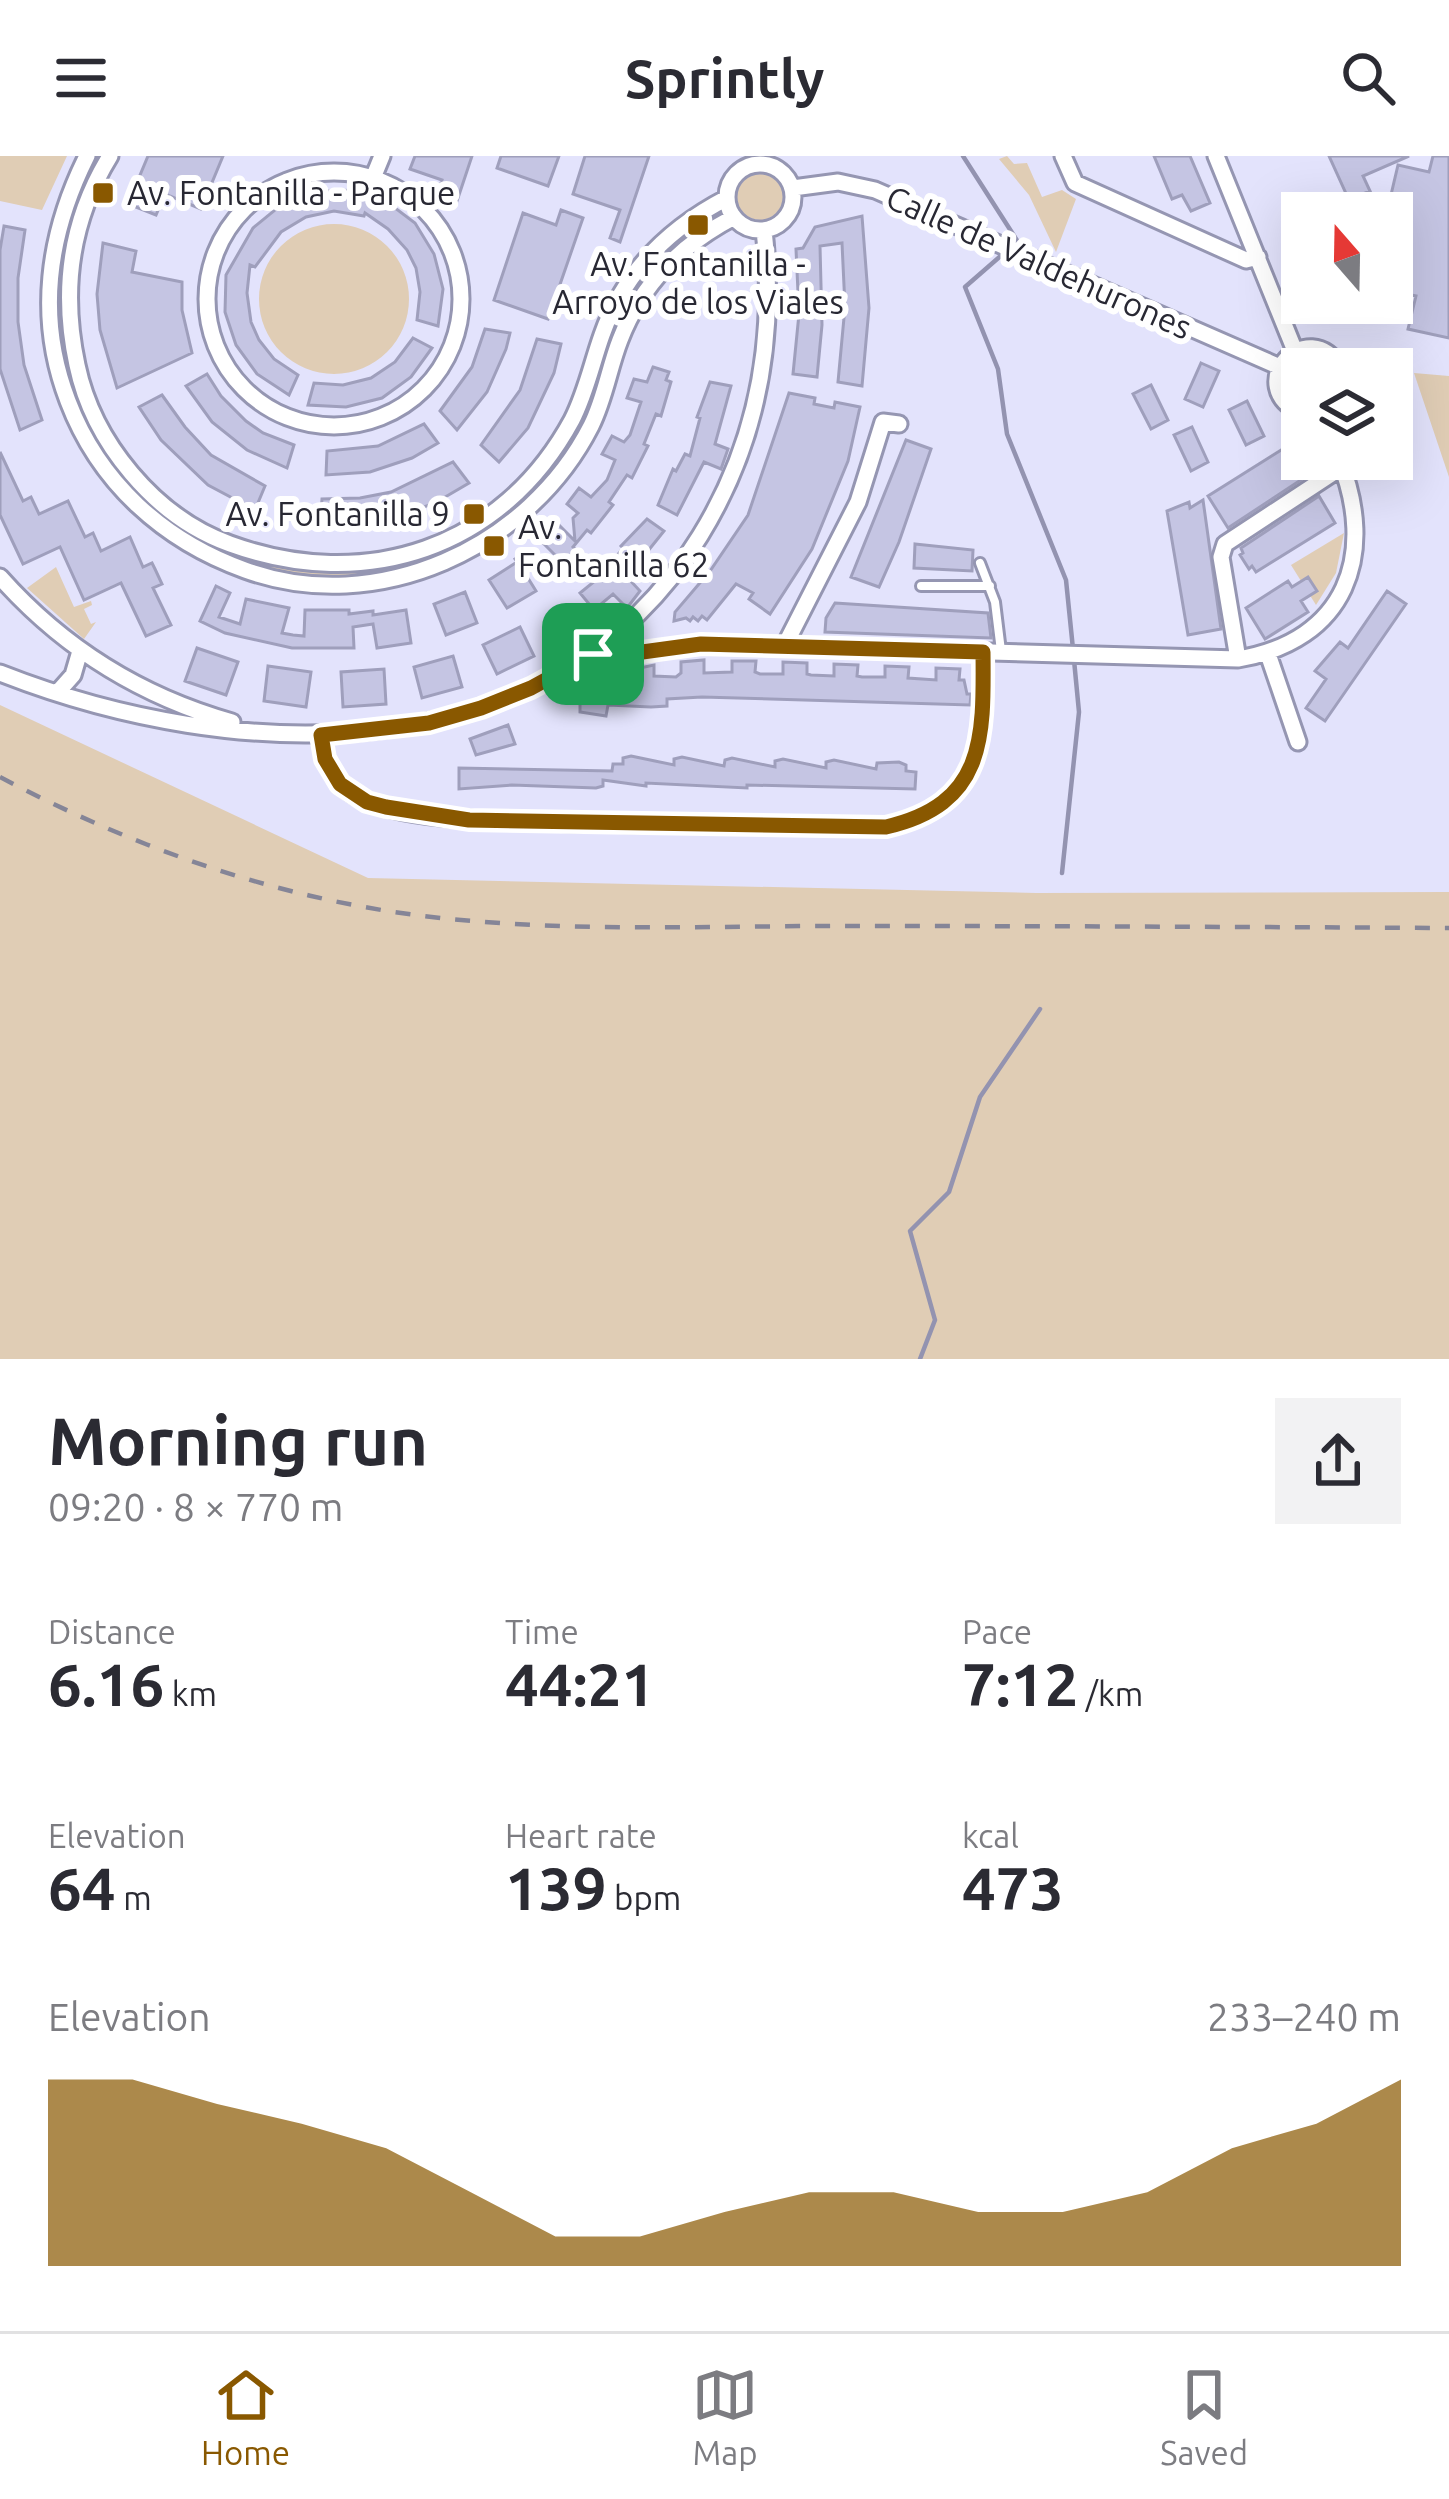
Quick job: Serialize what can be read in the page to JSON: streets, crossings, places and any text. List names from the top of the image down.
{
  "streets": {
    "street": ["Calle de Valdehurones"]
  },
  "places": {
    "transit": [
      "Av. Fontanilla - Parque",
      "Av. Fontanilla - Arroyo de los Viales",
      "Av. Fontanilla 9",
      "Av. Fontanilla 62"
    ]
  },
  "north": "top",
  "page": {
    "header": "Sprintly",
    "heading": ["Morning run", "09:20 · 8 × 770 m"],
    "stats": [
      ["Distance", "6.16 km"],
      ["Time", "44:21"],
      ["Pace", "7:12 /km"],
      ["Elevation", "64 m"],
      ["Heart rate", "139 bpm"],
      ["kcal", "473"]
    ],
    "chart": ["Elevation", "233–240 m"],
    "tabs": ["Home", "Map", "Saved"]
  }
}
